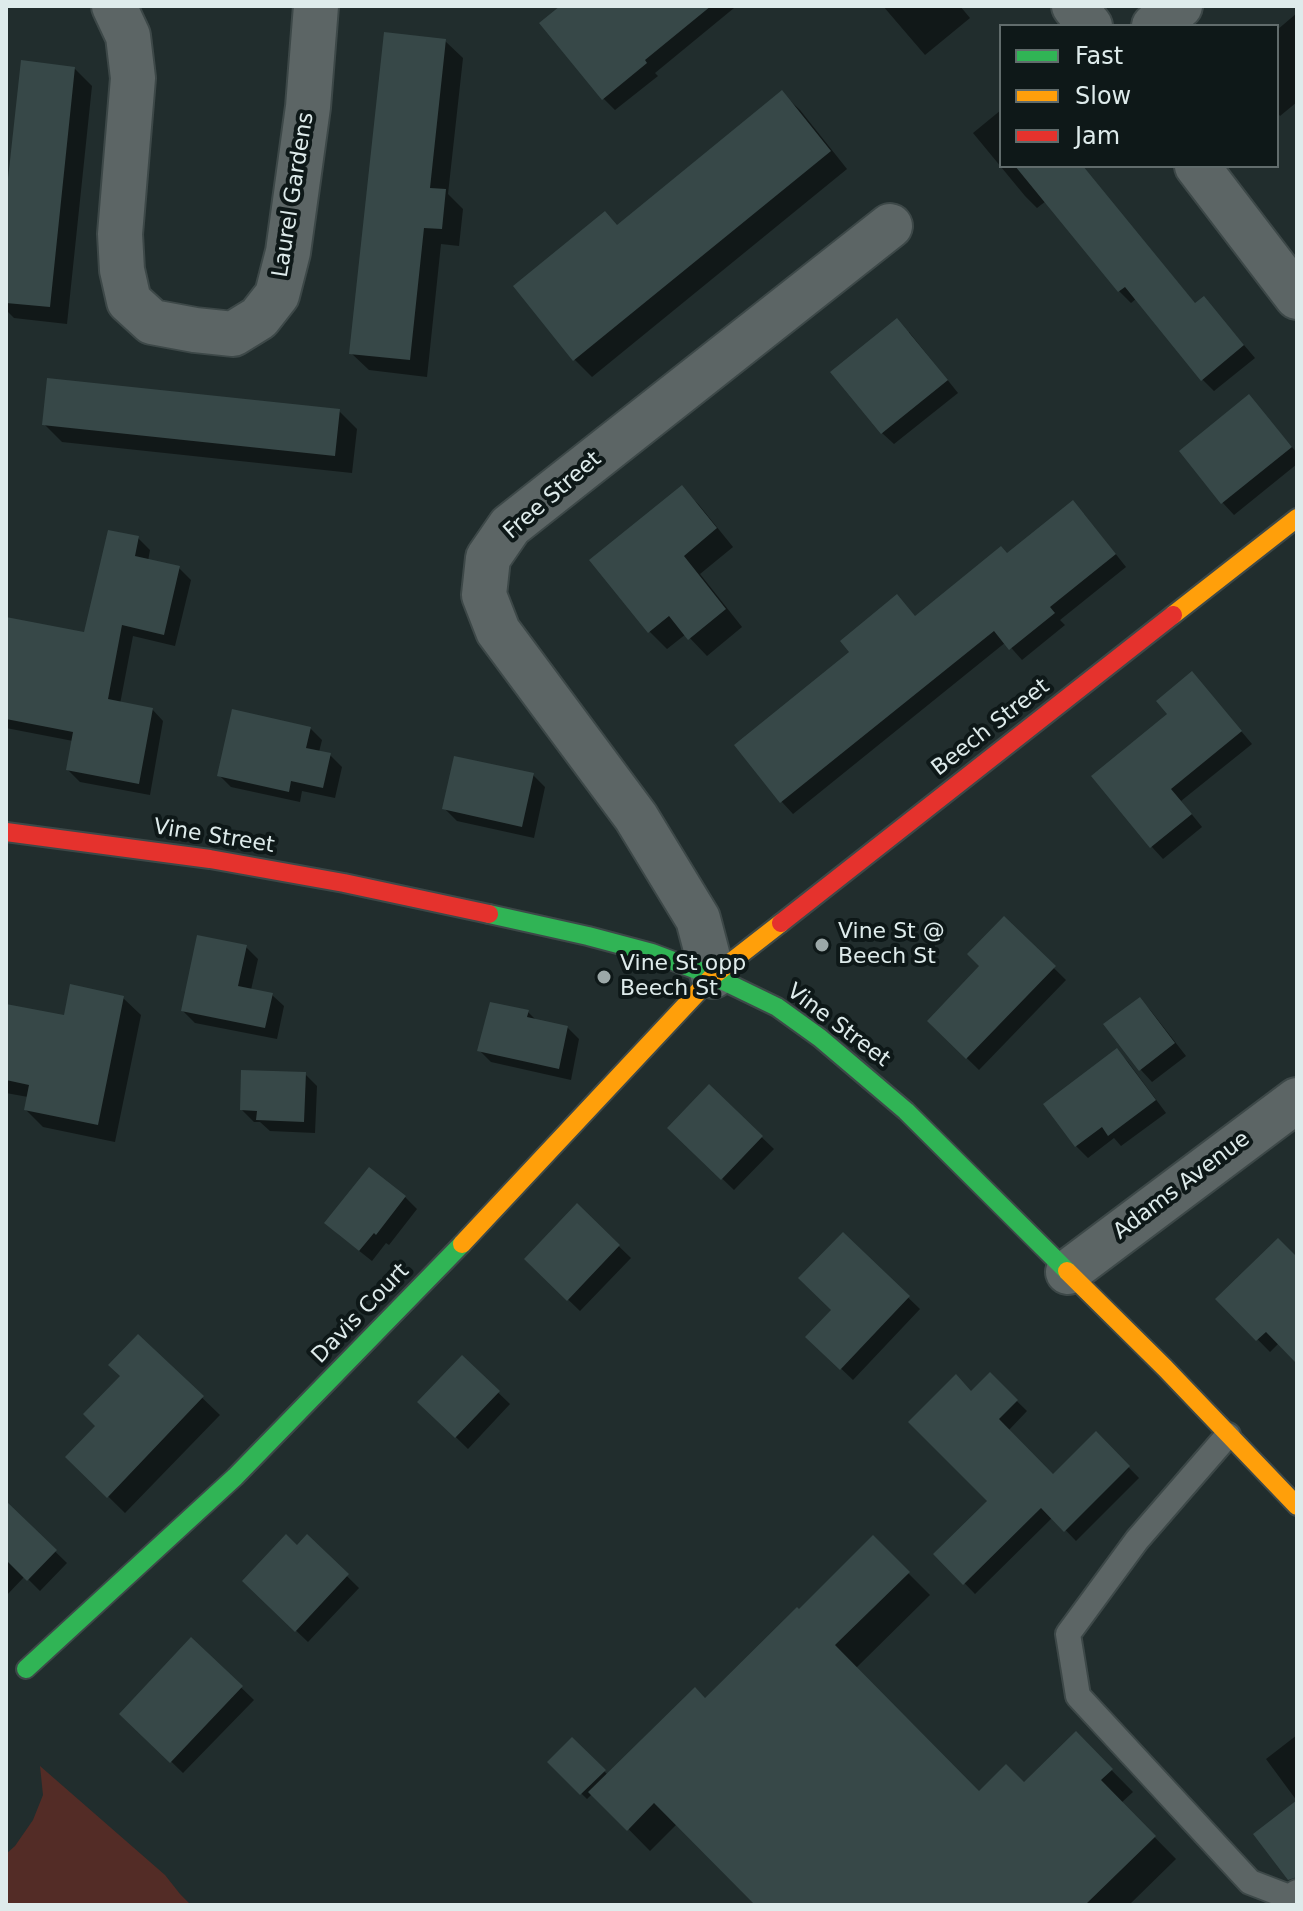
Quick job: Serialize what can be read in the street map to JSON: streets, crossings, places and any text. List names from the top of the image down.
{
  "streets": {
    "street": [
      "Laurel Gardens",
      "Free Street",
      "Beech Street",
      "Vine Street",
      "Adams Avenue",
      "Davis Court"
    ]
  },
  "crossings": [
    ["Free Street", "Beech Street"],
    ["Free Street", "Vine Street"],
    ["Free Street", "Davis Court"],
    ["Beech Street", "Vine Street"],
    ["Beech Street", "Davis Court"],
    ["Vine Street", "Adams Avenue"],
    ["Vine Street", "Davis Court"]
  ],
  "places": ["Vine St @ Beech St", "Vine St opp Beech St"],
  "legend": ["Fast", "Slow", "Jam"]
}
